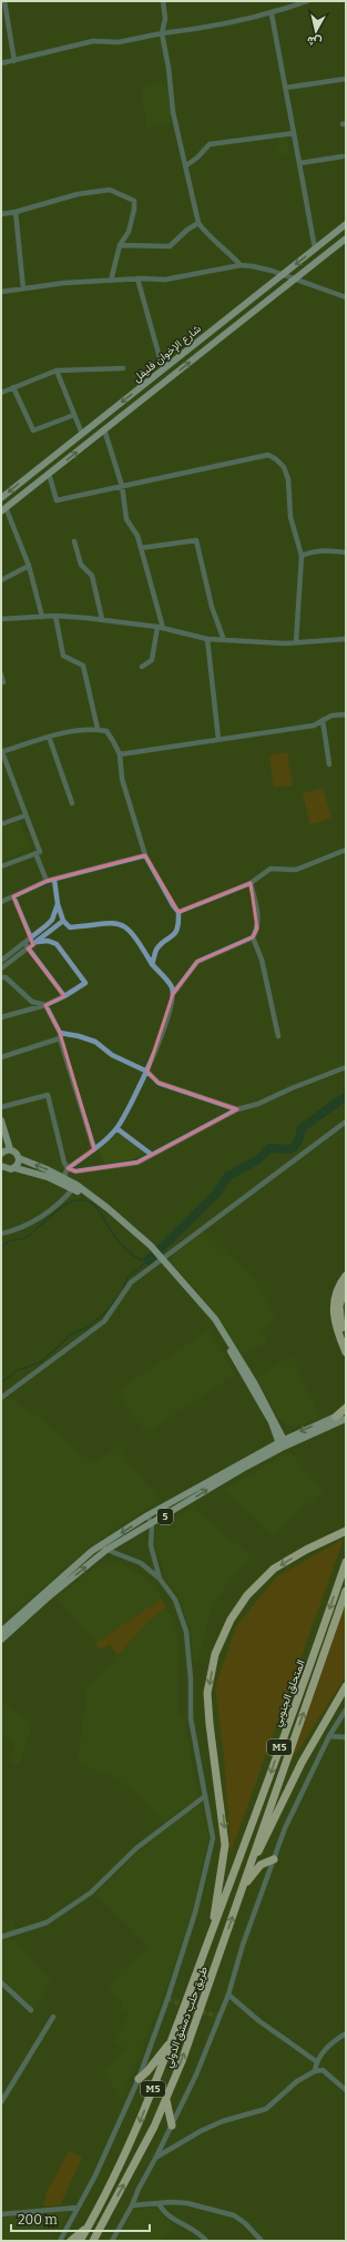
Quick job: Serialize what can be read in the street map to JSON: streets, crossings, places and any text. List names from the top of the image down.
{
  "streets": {
    "highway": ["المتحلق الجنوبي", "M5", "طريق حلب دمشق الدولي"],
    "main road": ["شارع الإخوان فليفل", "5"]
  },
  "crossings": [
    ["المتحلق الجنوبي", "طريق حلب دمشق الدولي"]
  ],
  "scale_bar": "200 m",
  "north": "bottom"
}
